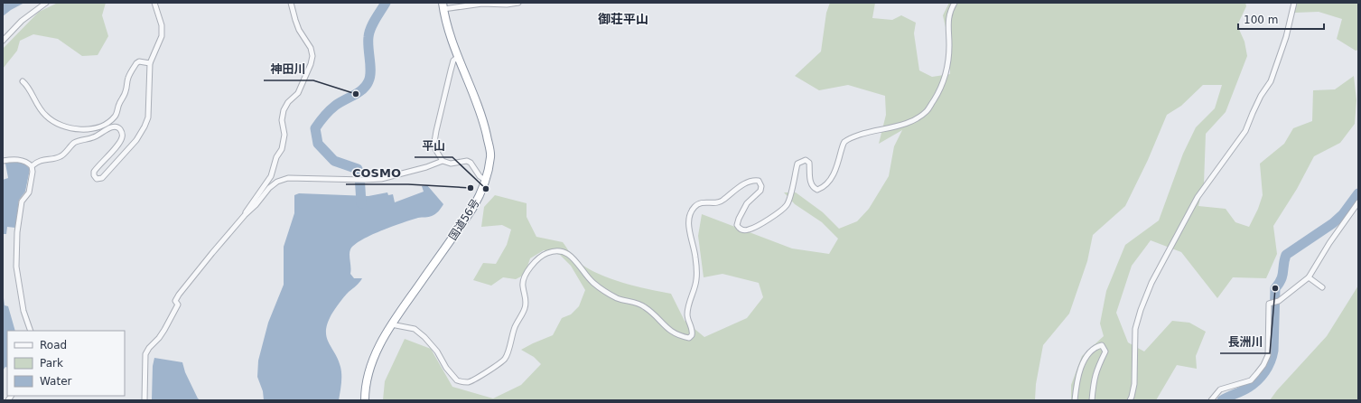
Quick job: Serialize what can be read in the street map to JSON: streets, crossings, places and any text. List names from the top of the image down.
{
  "streets": {
    "highway": ["国道56号"]
  },
  "districts": ["御荘平山"],
  "places": [
    "神田川",
    "COSMO",
    "平山",
    "長洲川"
  ],
  "legend": ["Road", "Park", "Water"],
  "scale_bar": "100 m"
}
